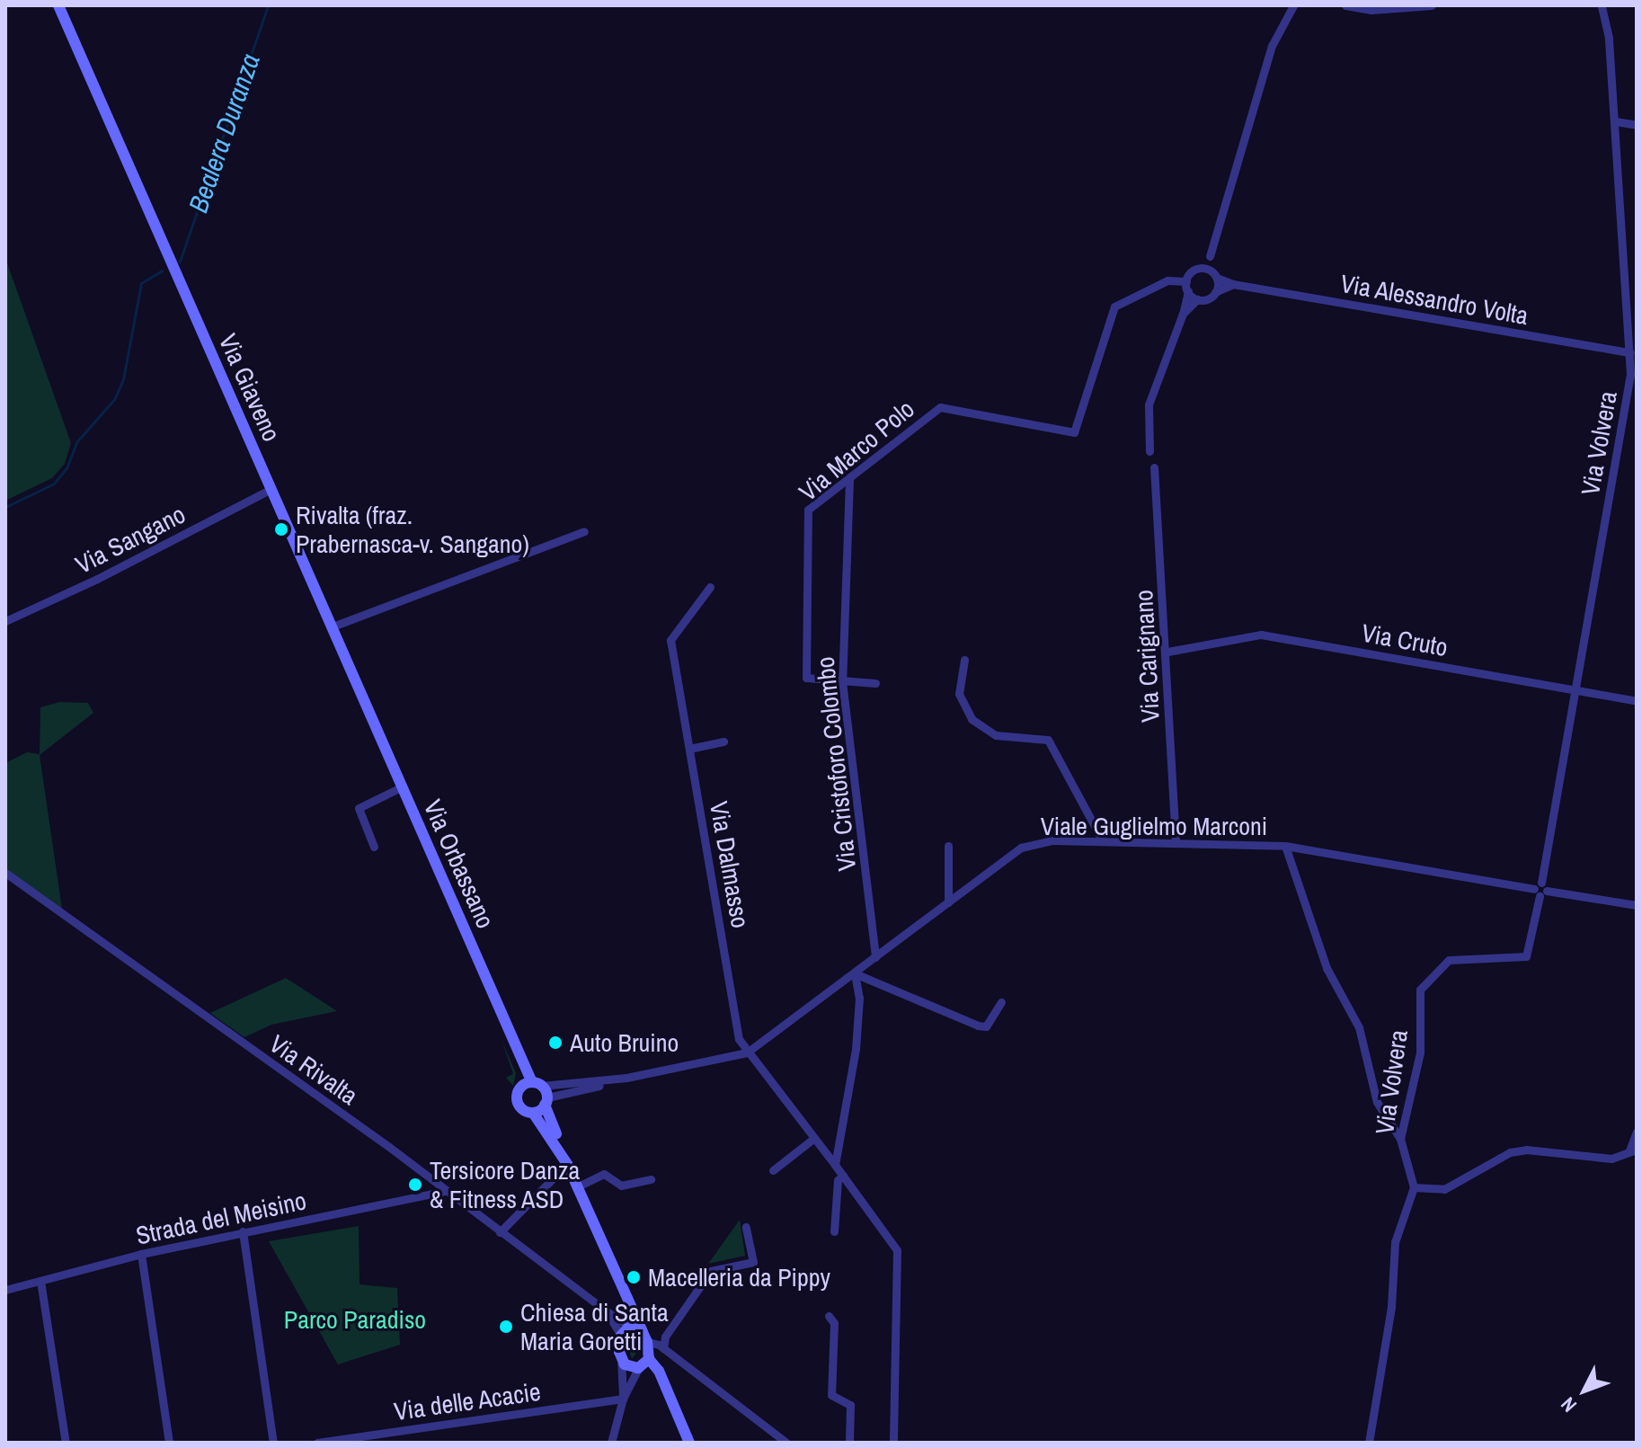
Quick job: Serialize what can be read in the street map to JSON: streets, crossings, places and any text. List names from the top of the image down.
{
  "streets": {
    "main road": ["Via Giaveno", "Via Orbassano"],
    "street": [
      "Via Alessandro Volta",
      "Via Volvera",
      "Via Marco Polo",
      "Via Sangano",
      "Via Cruto",
      "Via Carignano",
      "Via Cristoforo Colombo",
      "Viale Guglielmo Marconi",
      "Via Dalmasso",
      "Via Rivalta",
      "Strada del Meisino",
      "Via delle Acacie"
    ]
  },
  "crossings": [
    ["Via Alessandro Volta", "Via Volvera"],
    ["Via Alessandro Volta", "Via Marco Polo"],
    ["Via Giaveno", "Via Sangano"],
    ["Via Giaveno", "Via Orbassano"],
    ["Via Volvera", "Via Cruto"],
    ["Via Volvera", "Viale Guglielmo Marconi"],
    ["Via Marco Polo", "Via Cristoforo Colombo"],
    ["Via Cruto", "Via Carignano"],
    ["Via Carignano", "Viale Guglielmo Marconi"],
    ["Via Cristoforo Colombo", "Viale Guglielmo Marconi"],
    ["Viale Guglielmo Marconi", "Via Orbassano"],
    ["Viale Guglielmo Marconi", "Via Dalmasso"],
    ["Via Orbassano", "Via Rivalta"],
    ["Via Rivalta", "Strada del Meisino"]
  ],
  "water": ["Bealera Duranza"],
  "parks": ["Parco Paradiso"],
  "places": [
    "Rivalta (fraz. Prabernasca-v. Sangano)",
    "Auto Bruino",
    "Tersicore Danza & Fitness ASD",
    "Macelleria da Pippy",
    "Chiesa di Santa Maria Goretti"
  ],
  "north": "bottom left"
}
